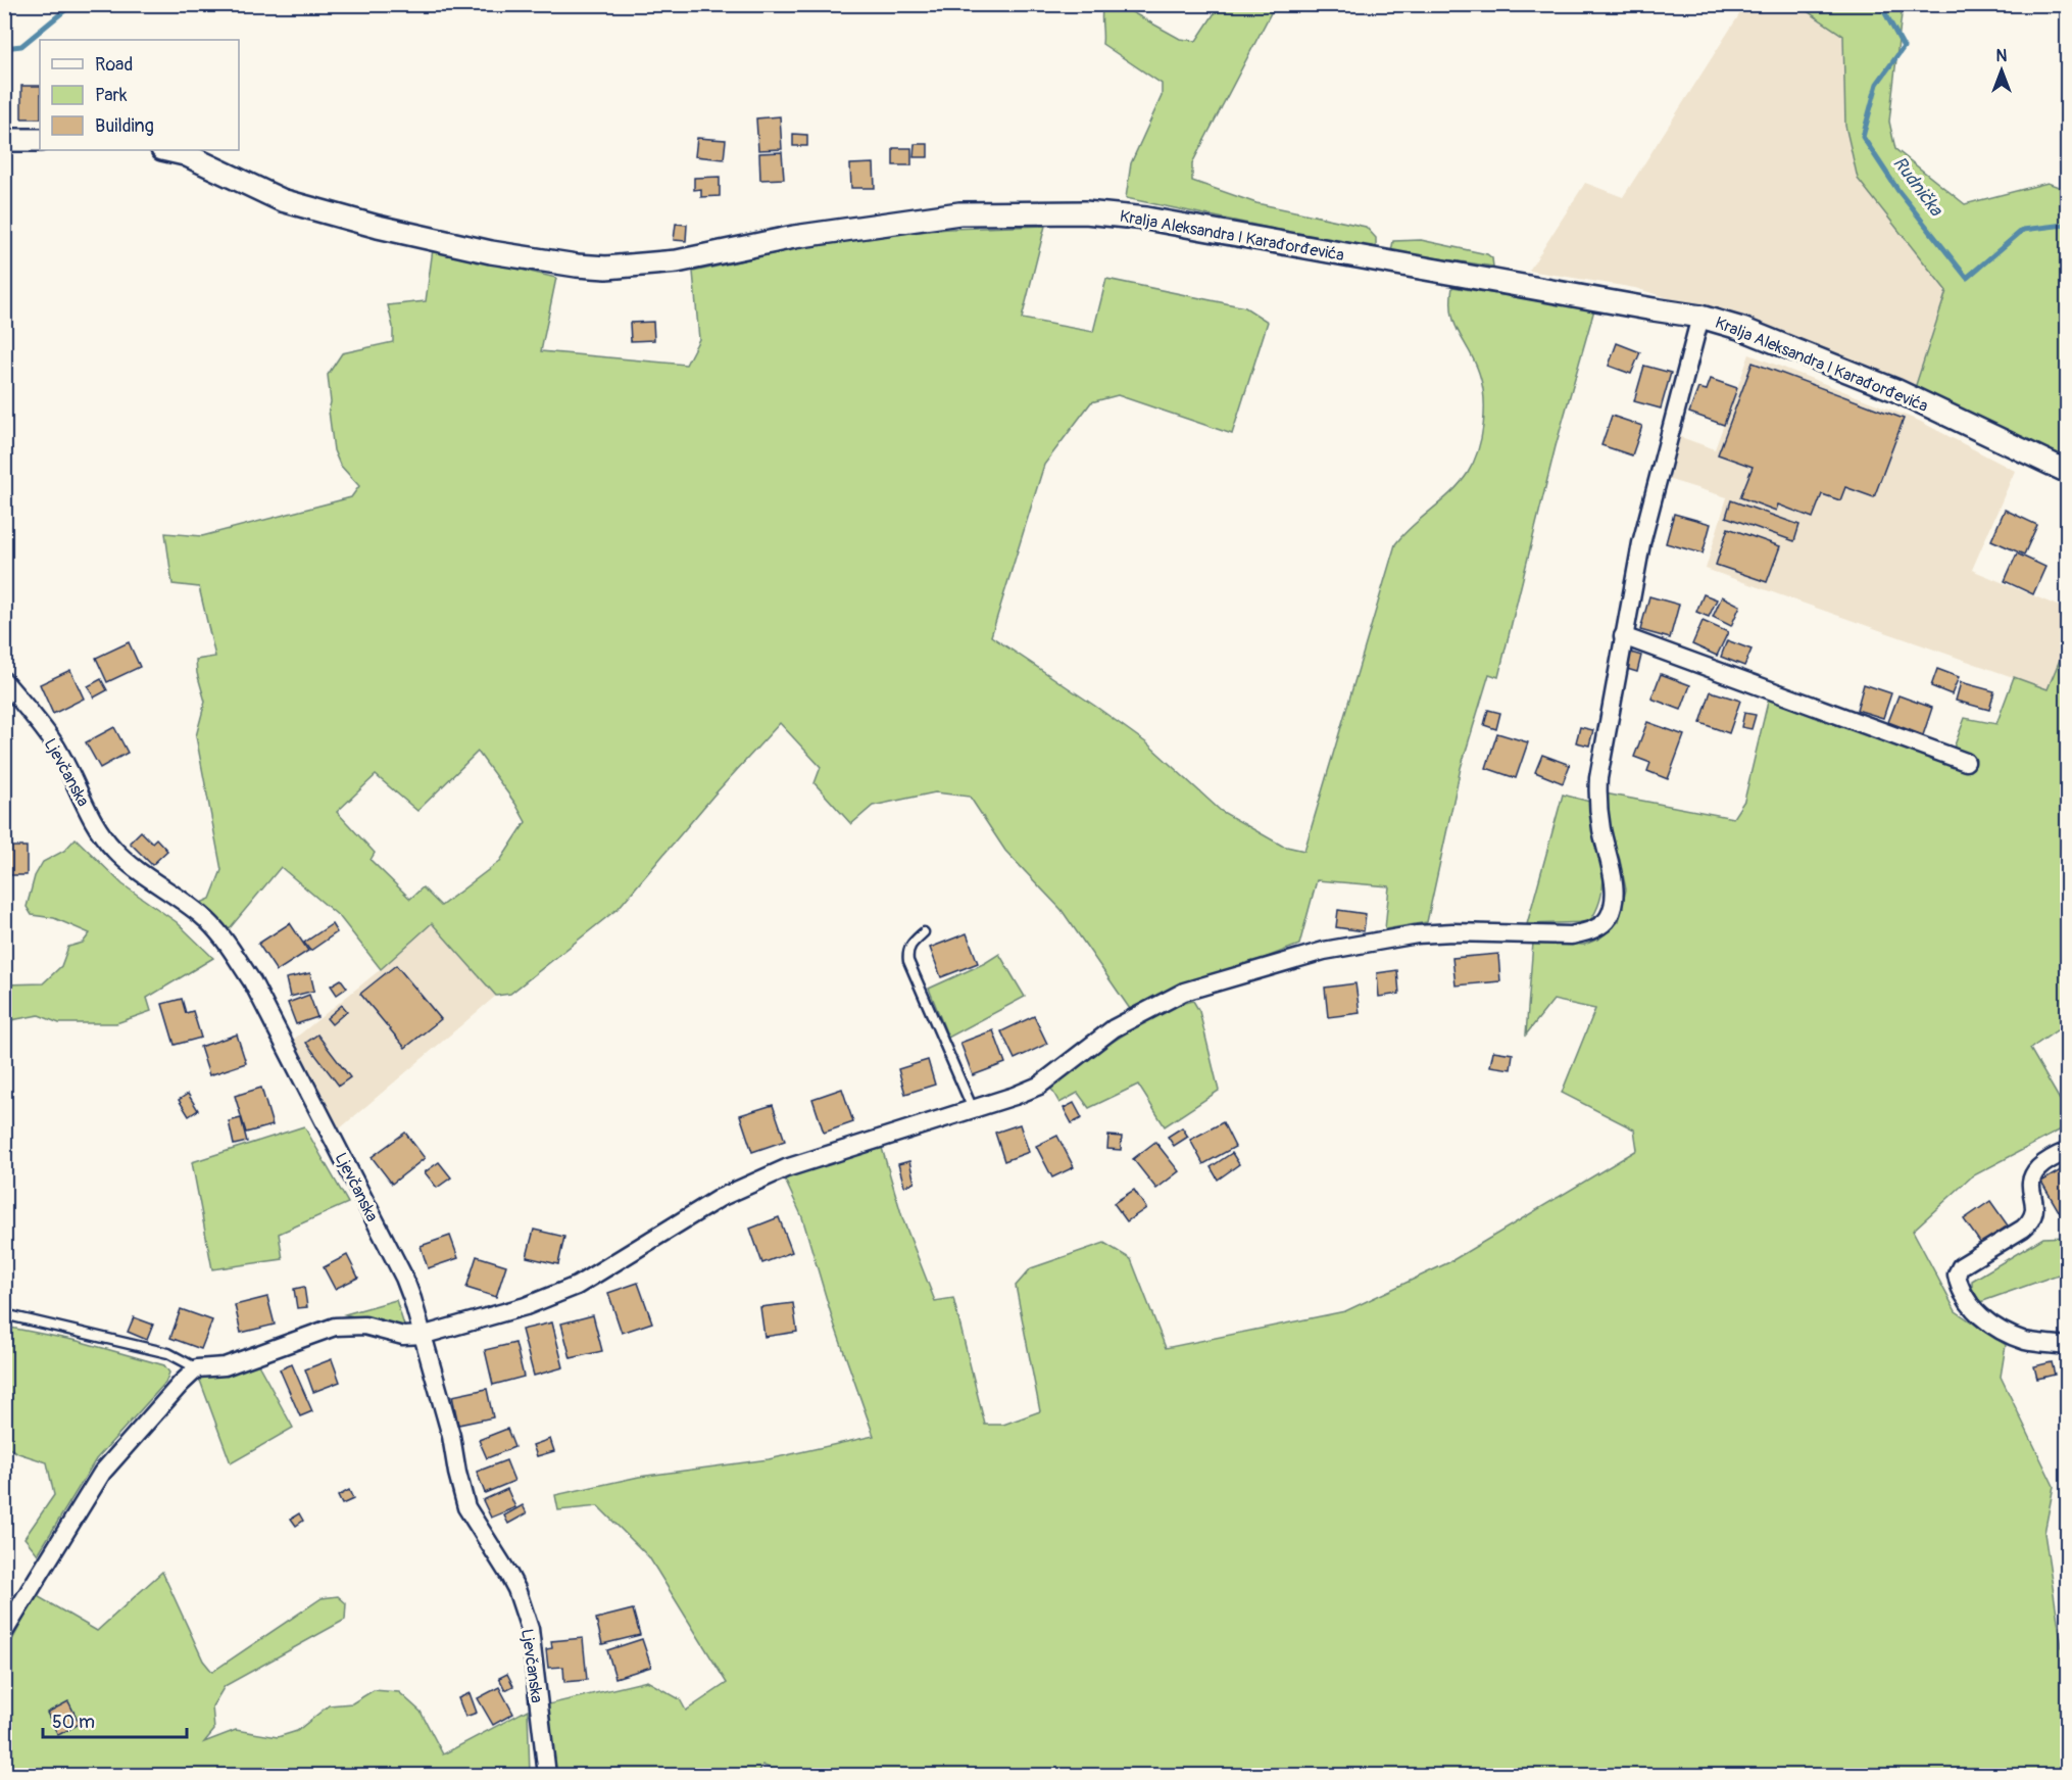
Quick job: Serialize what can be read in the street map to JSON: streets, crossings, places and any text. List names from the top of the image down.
{
  "streets": {
    "street": ["Kralja Aleksandra I Karađorđevića", "Ljevčanska"]
  },
  "water": ["Rudnička"],
  "legend": ["Road", "Park", "Building"],
  "scale_bar": "50 m",
  "north": "top"
}
